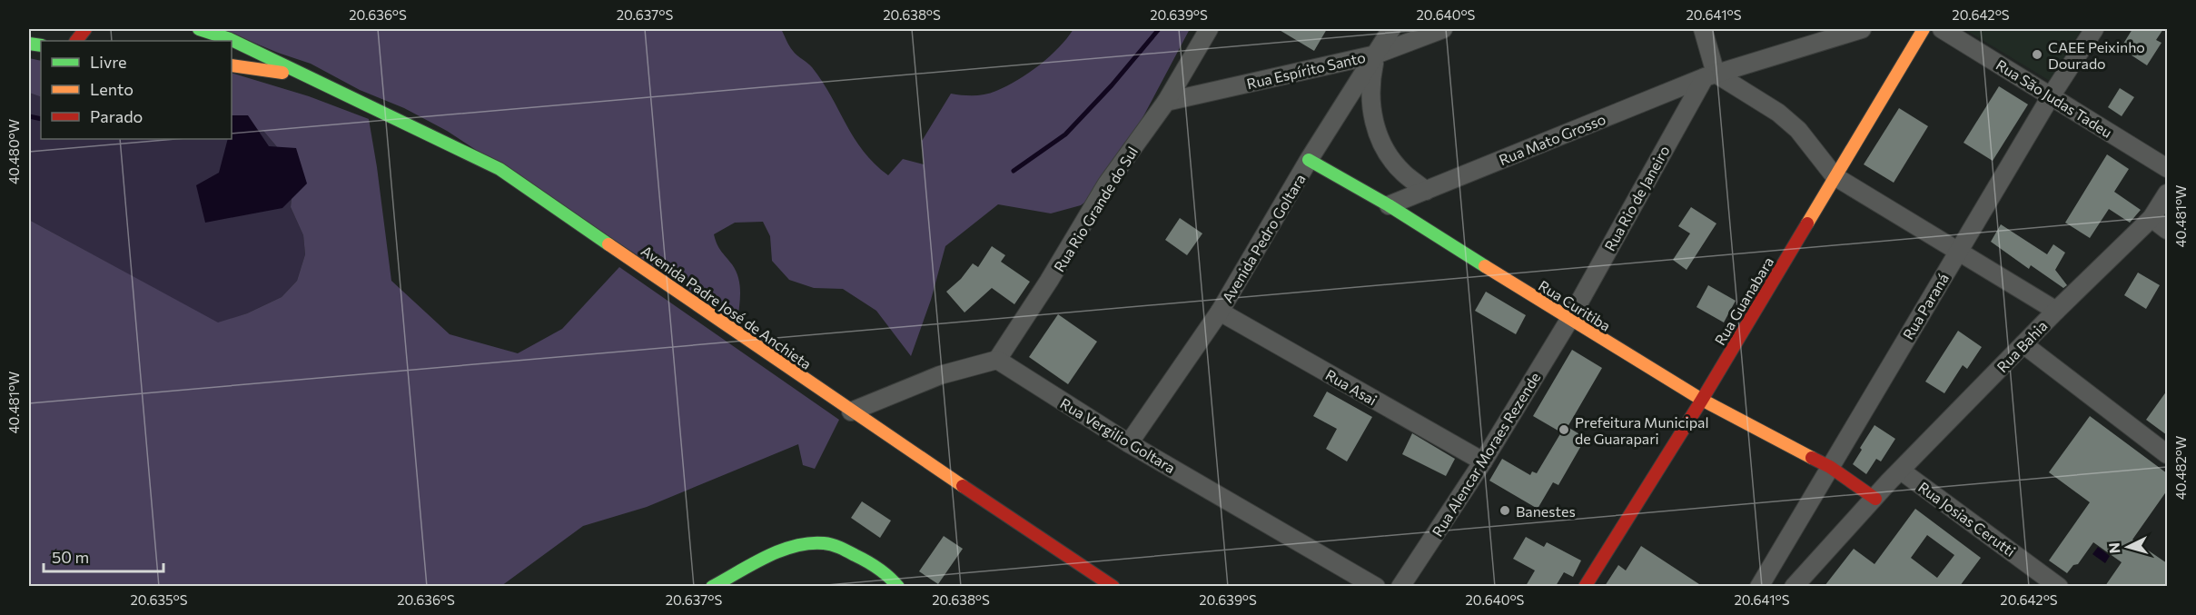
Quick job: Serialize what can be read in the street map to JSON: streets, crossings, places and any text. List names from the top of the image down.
{
  "streets": {
    "street": [
      "Rua Espírito Santo",
      "Rua São Judas Tadeu",
      "Rua Mato Grosso",
      "Rua Rio de Janeiro",
      "Rua Rio Grande do Sul",
      "Avenida Pedro Goltara",
      "Rua Guanabara",
      "Rua Curitiba",
      "Rua Paraná",
      "Avenida Padre José de Anchieta",
      "Rua Bahia",
      "Rua Asai",
      "Rua Vergilio Goltara",
      "Rua Alencar Moraes Rezende",
      "Rua Josias Cerutti"
    ]
  },
  "crossings": [
    ["Rua Espírito Santo", "Rua Rio Grande do Sul"],
    ["Rua Espírito Santo", "Avenida Pedro Goltara"],
    ["Rua São Judas Tadeu", "Rua Paraná"],
    ["Rua Mato Grosso", "Rua Rio de Janeiro"],
    ["Rua Mato Grosso", "Rua Curitiba"],
    ["Rua Rio de Janeiro", "Rua Curitiba"],
    ["Rua Rio de Janeiro", "Rua Alencar Moraes Rezende"],
    ["Rua Rio Grande do Sul", "Rua Vergilio Goltara"],
    ["Avenida Pedro Goltara", "Rua Curitiba"],
    ["Avenida Pedro Goltara", "Rua Asai"],
    ["Avenida Pedro Goltara", "Rua Vergilio Goltara"],
    ["Rua Guanabara", "Rua Curitiba"],
    ["Rua Curitiba", "Rua Paraná"],
    ["Rua Curitiba", "Rua Bahia"],
    ["Rua Curitiba", "Rua Alencar Moraes Rezende"],
    ["Rua Bahia", "Rua Josias Cerutti"],
    ["Rua Asai", "Rua Alencar Moraes Rezende"]
  ],
  "places": ["CAEE Peixinho Dourado", "Prefeitura Municipal de Guarapari", "Banestes"],
  "legend": ["Livre", "Lento", "Parado"],
  "scale_bar": "50 m",
  "north": "left",
  "coordinates": [
    "20.636°S",
    "20.637°S",
    "20.638°S",
    "20.639°S",
    "20.640°S",
    "20.641°S",
    "20.642°S",
    "40.480°W",
    "40.481°W",
    "40.482°W",
    "20.635°S"
  ]
}
